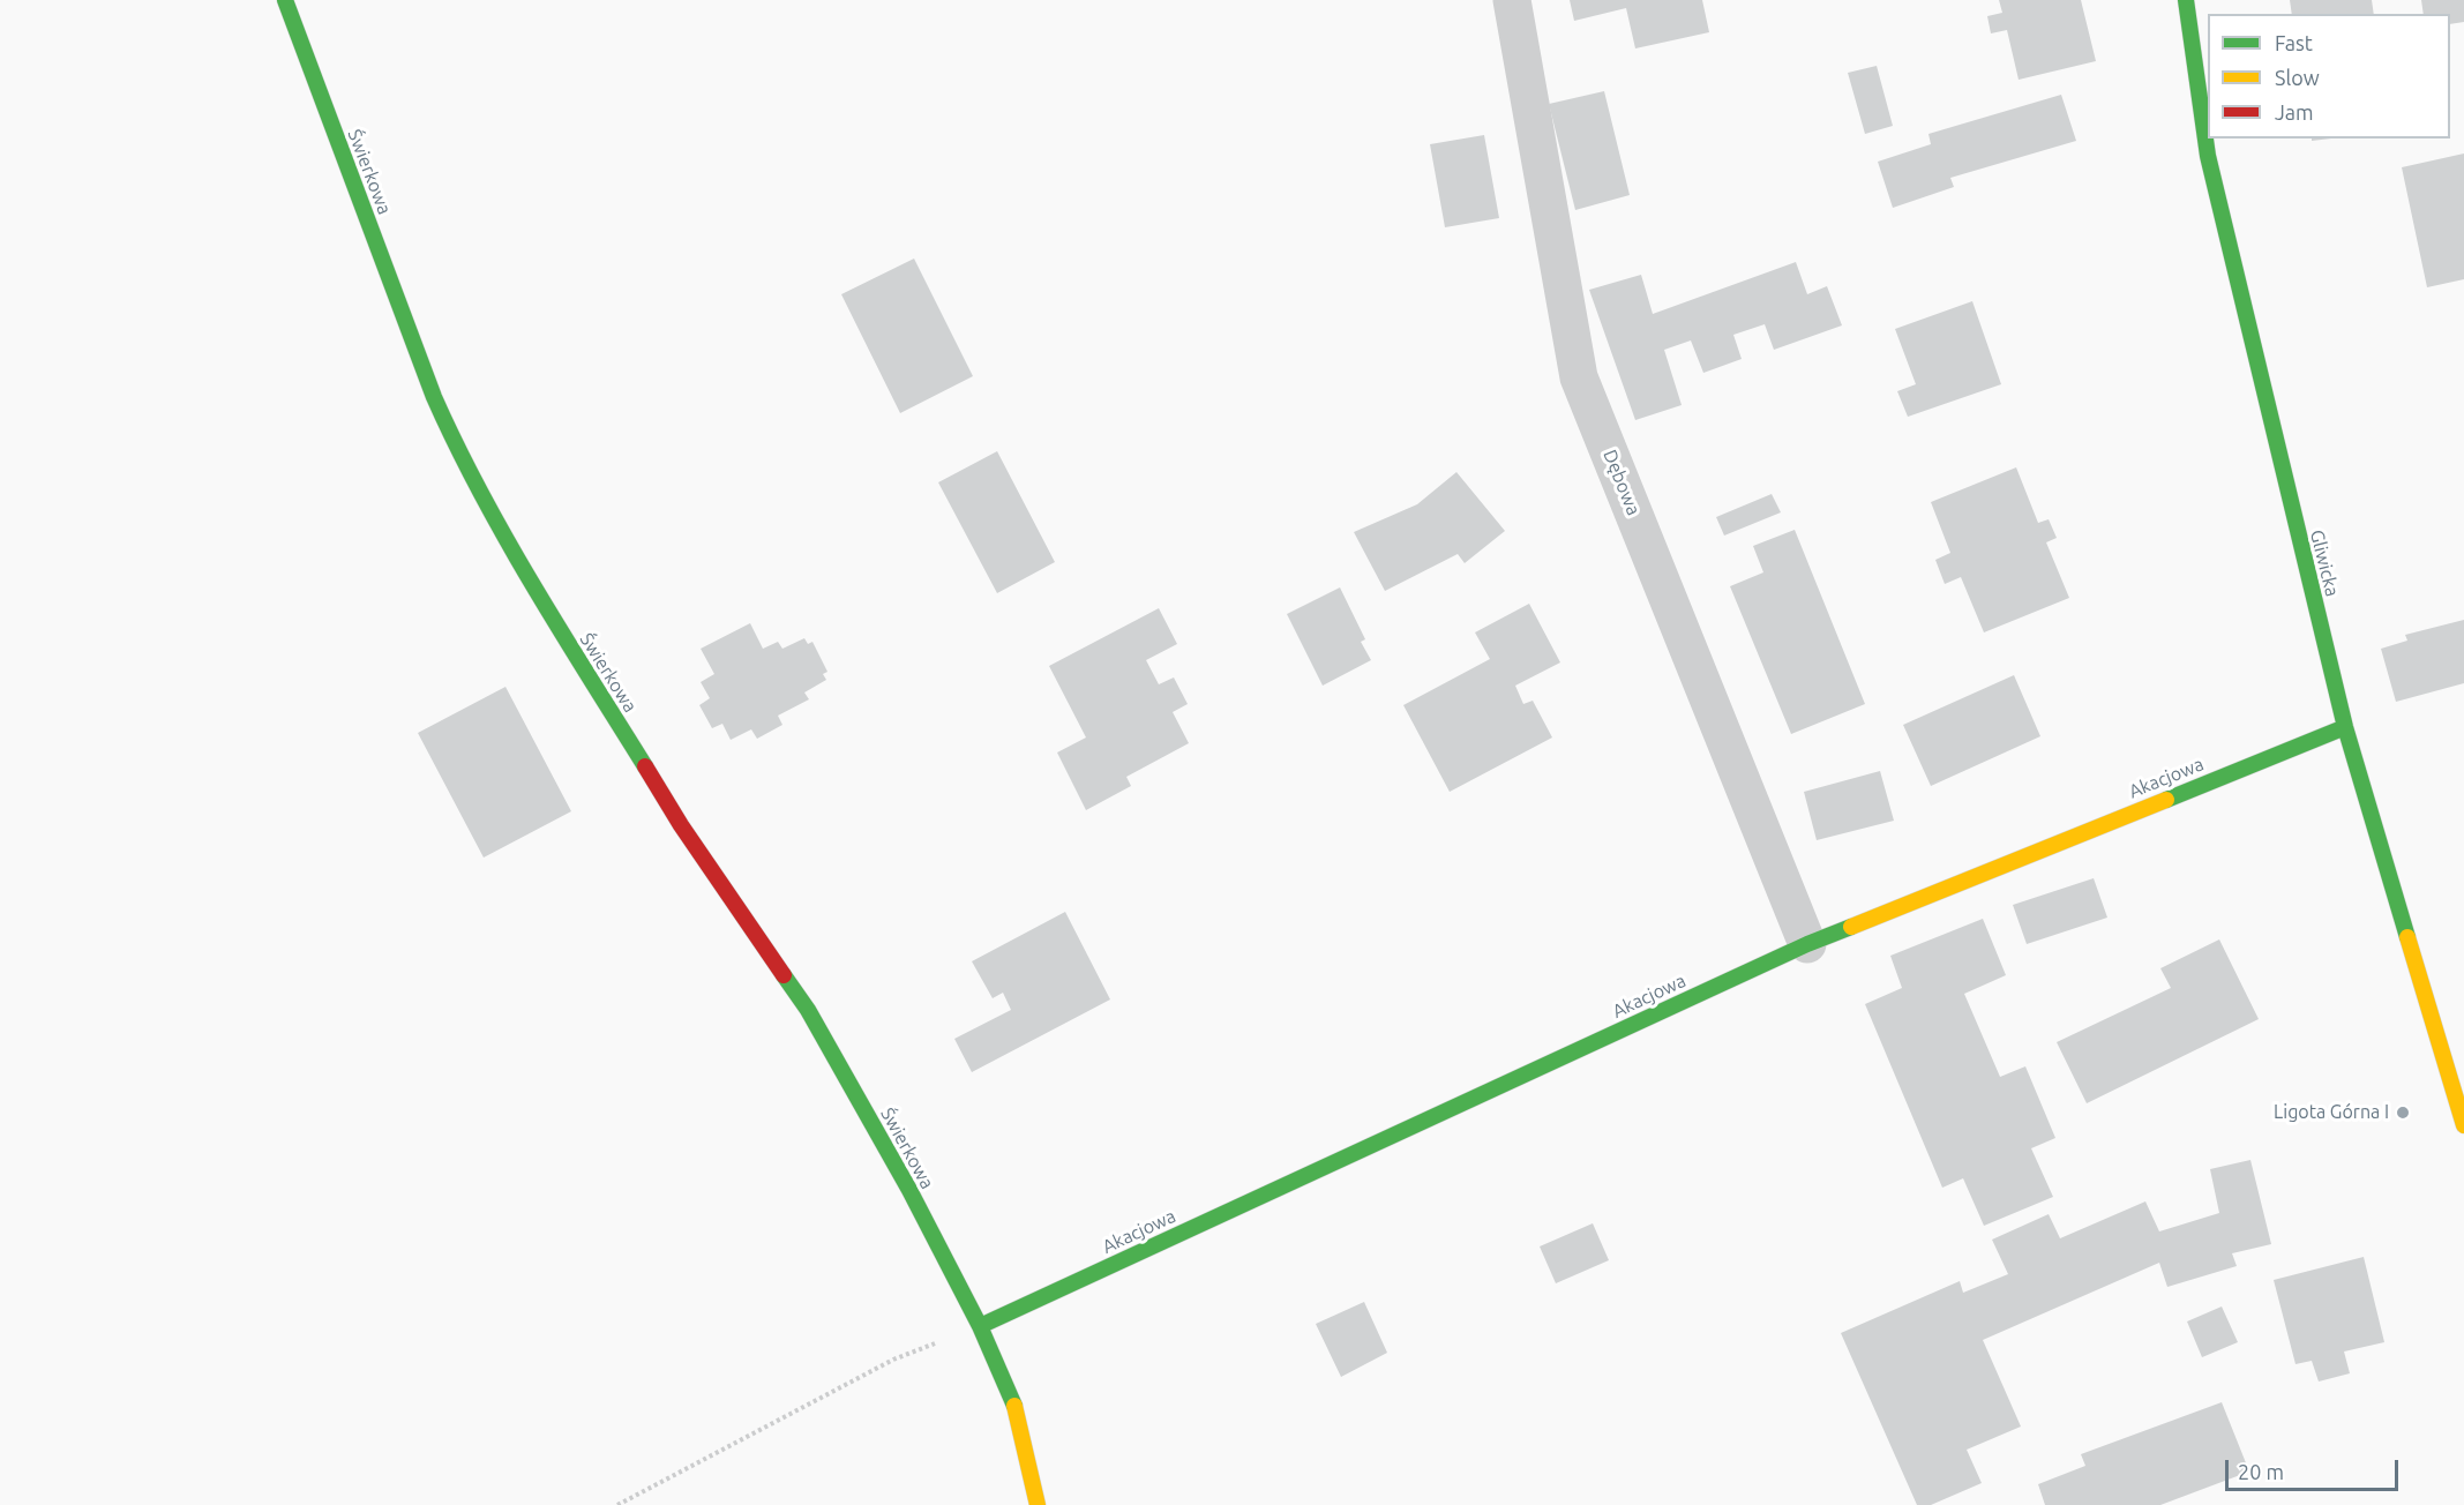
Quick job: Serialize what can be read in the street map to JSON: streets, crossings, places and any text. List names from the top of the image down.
{
  "streets": {
    "street": [
      "Świerkowa",
      "Dębowa",
      "Gliwicka",
      "Akacjowa"
    ]
  },
  "crossings": [
    ["Świerkowa", "Akacjowa"],
    ["Dębowa", "Akacjowa"],
    ["Gliwicka", "Akacjowa"]
  ],
  "places": ["Ligota Górna I"],
  "legend": ["Fast", "Slow", "Jam"],
  "scale_bar": "20 m"
}
